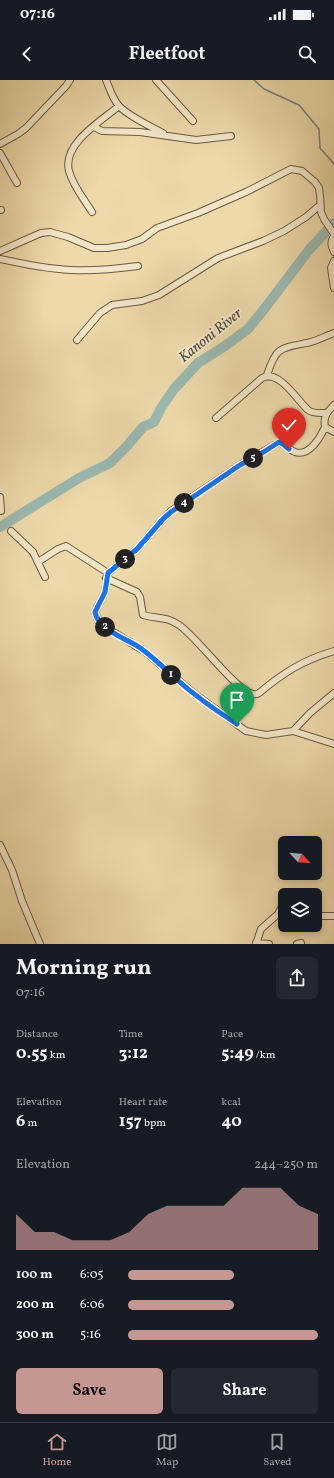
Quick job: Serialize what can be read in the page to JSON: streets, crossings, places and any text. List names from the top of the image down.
{
  "water": ["Kanoni River"],
  "north": "bottom right",
  "page": {
    "status": "07:16",
    "header": "Fleetfoot",
    "pins": [
      "5",
      "4",
      "3",
      "2",
      "1"
    ],
    "heading": ["Morning run", "07:16"],
    "stats": [
      ["Distance", "0.55 km"],
      ["Time", "3:12"],
      ["Pace", "5:49 /km"],
      ["Elevation", "6 m"],
      ["Heart rate", "157 bpm"],
      ["kcal", "40"]
    ],
    "chart": ["Elevation", "244–250 m"],
    "list": [
      {
        "name": "100 m",
        "note": "6:05"
      },
      {
        "name": "200 m",
        "note": "6:06"
      },
      {
        "name": "300 m",
        "note": "5:16"
      }
    ],
    "buttons": ["Save", "Share"],
    "tabs": ["Home", "Map", "Saved"]
  }
}
